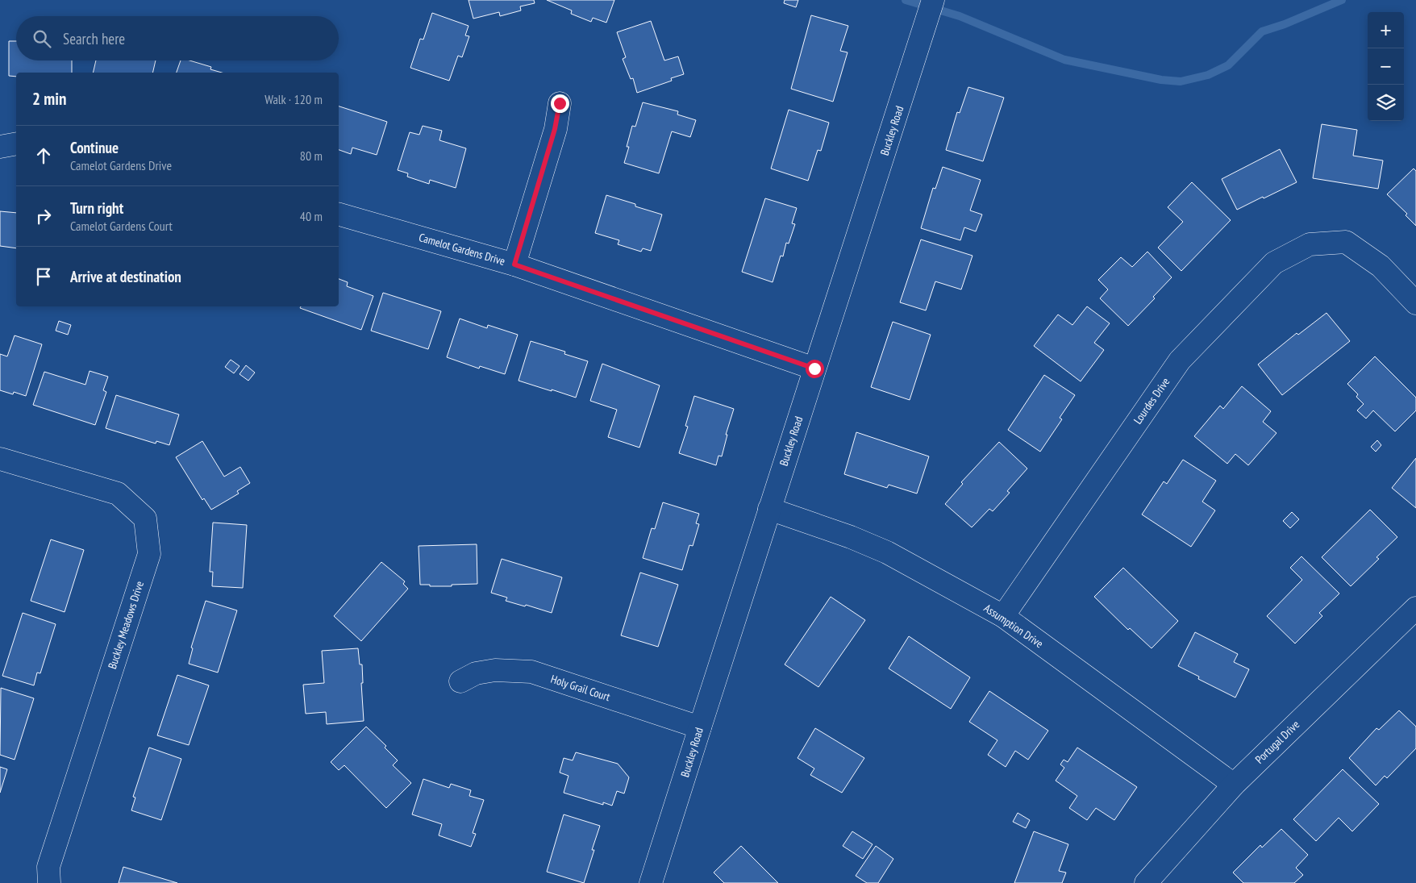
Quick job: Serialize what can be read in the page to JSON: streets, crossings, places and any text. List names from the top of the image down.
{
  "streets": {
    "street": [
      "Buckley Road",
      "Camelot Gardens Drive",
      "Lourdes Drive",
      "Buckley Meadows Drive",
      "Assumption Drive",
      "Holy Grail Court",
      "Portugal Drive"
    ]
  },
  "crossings": [
    ["Buckley Road", "Camelot Gardens Drive"],
    ["Buckley Road", "Assumption Drive"],
    ["Buckley Road", "Holy Grail Court"],
    ["Lourdes Drive", "Assumption Drive"],
    ["Assumption Drive", "Portugal Drive"]
  ],
  "page": {
    "map_buttons": ["+", "−"],
    "search": "Search here",
    "heading": ["2 min", "Walk · 120 m"],
    "list": [
      ["Continue", "Camelot Gardens Drive", "80 m"],
      ["Turn right", "Camelot Gardens Court", "40 m"],
      "Arrive at destination"
    ]
  }
}
